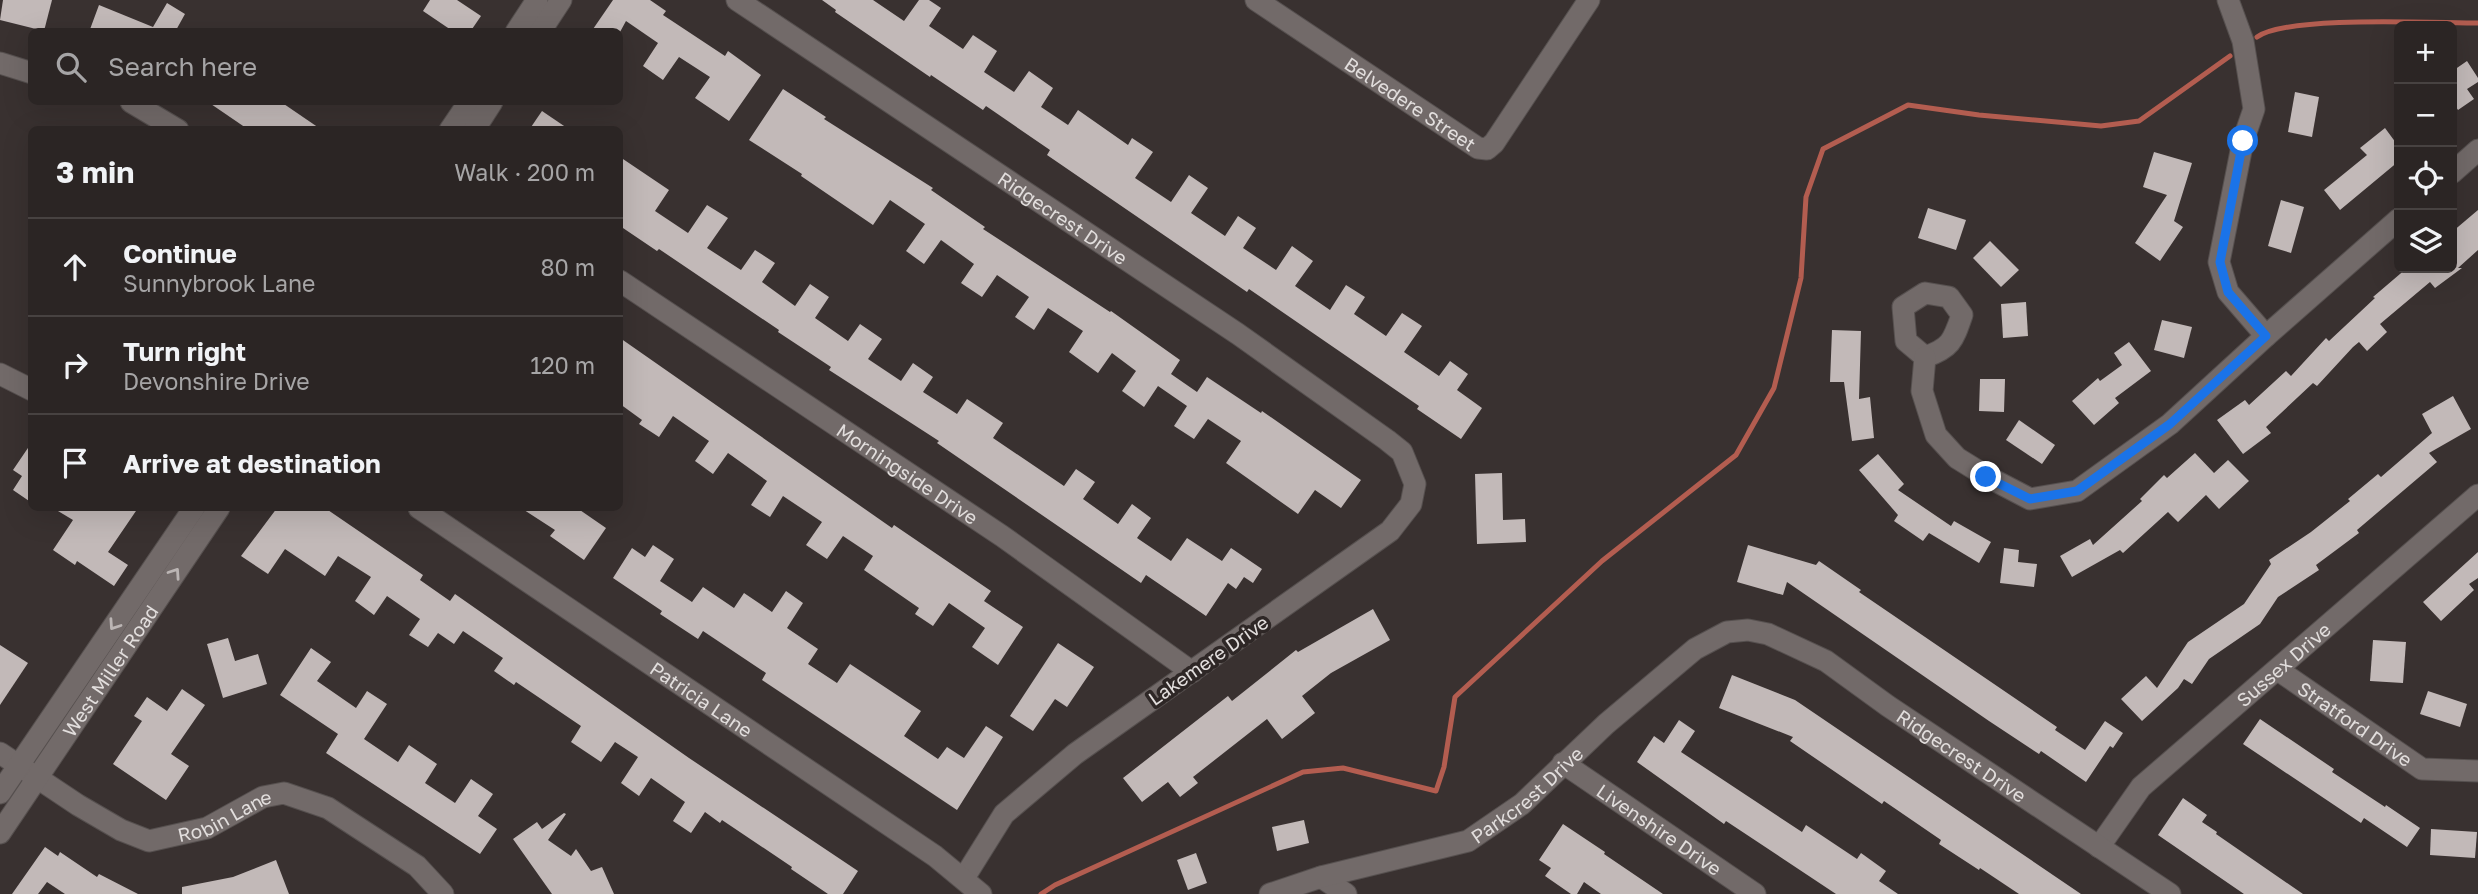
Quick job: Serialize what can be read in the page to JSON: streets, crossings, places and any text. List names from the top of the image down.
{
  "streets": {
    "street": [
      "Belvedere Street",
      "Ridgecrest Drive",
      "Morningside Drive",
      "Lakemere Drive",
      "Sussex Drive",
      "West Miller Road",
      "Patricia Lane",
      "Stratford Drive",
      "Parkcrest Drive",
      "Robin Lane",
      "Livenshire Drive"
    ]
  },
  "crossings": [
    ["Ridgecrest Drive", "Lakemere Drive"],
    ["Ridgecrest Drive", "Sussex Drive"],
    ["Ridgecrest Drive", "Parkcrest Drive"],
    ["Morningside Drive", "Lakemere Drive"],
    ["Lakemere Drive", "Patricia Lane"],
    ["Sussex Drive", "Stratford Drive"],
    ["West Miller Road", "Robin Lane"],
    ["Parkcrest Drive", "Livenshire Drive"]
  ],
  "page": {
    "map_buttons": ["+", "−"],
    "search": "Search here",
    "heading": ["3 min", "Walk · 200 m"],
    "list": [
      ["Continue", "Sunnybrook Lane", "80 m"],
      ["Turn right", "Devonshire Drive", "120 m"],
      "Arrive at destination"
    ]
  }
}
